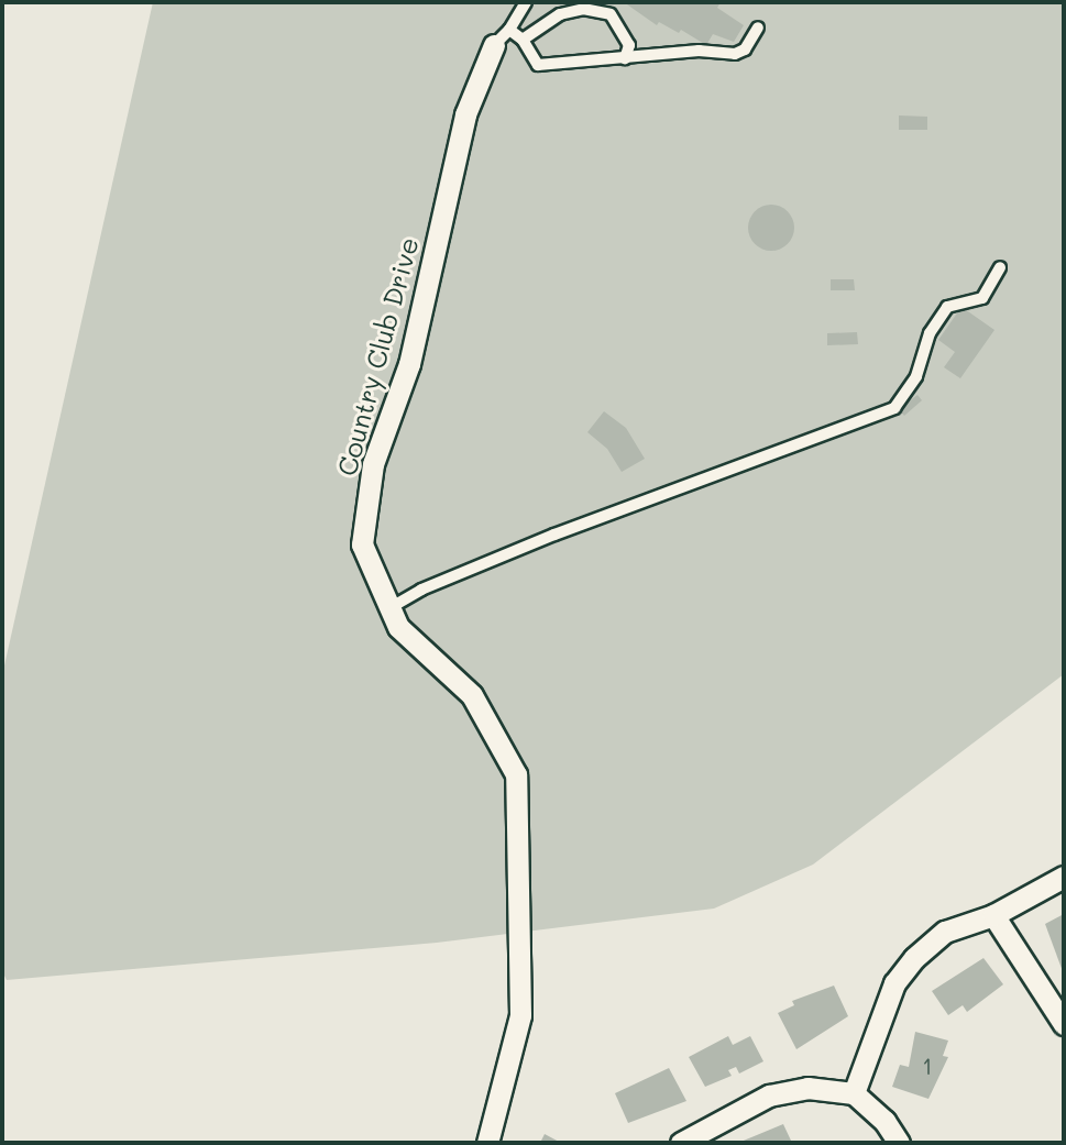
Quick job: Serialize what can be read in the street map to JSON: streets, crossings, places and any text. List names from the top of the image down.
{
  "streets": {
    "street": ["Country Club Drive"]
  },
  "house_numbers": ["1"]
}
